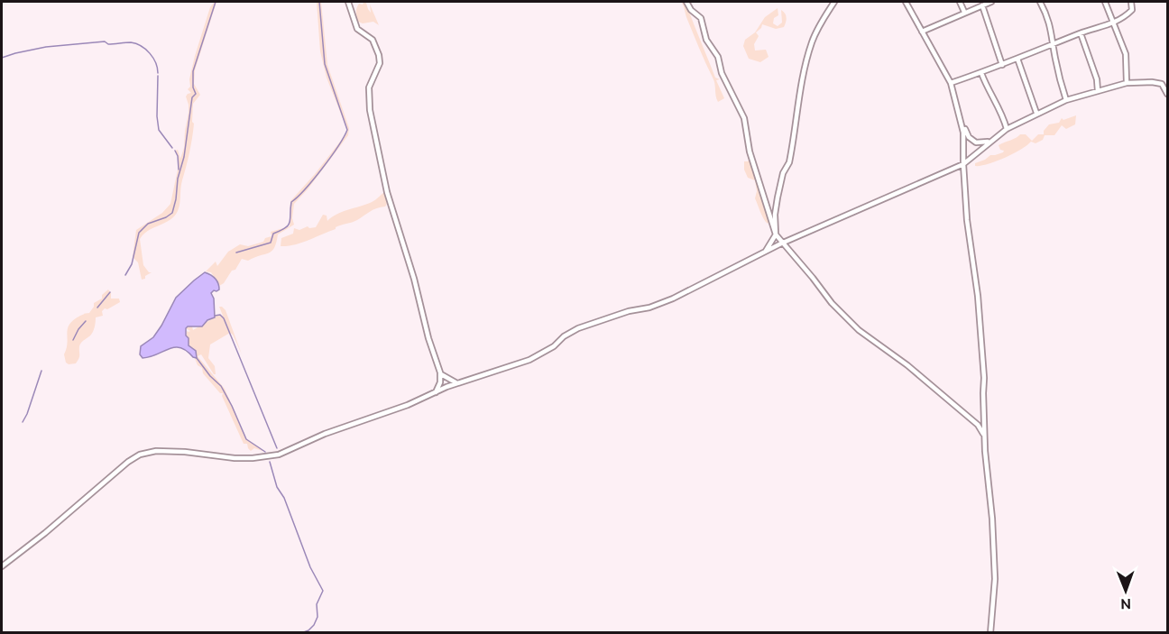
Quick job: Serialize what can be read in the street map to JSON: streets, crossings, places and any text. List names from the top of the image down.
{
  "north": "bottom"
}
